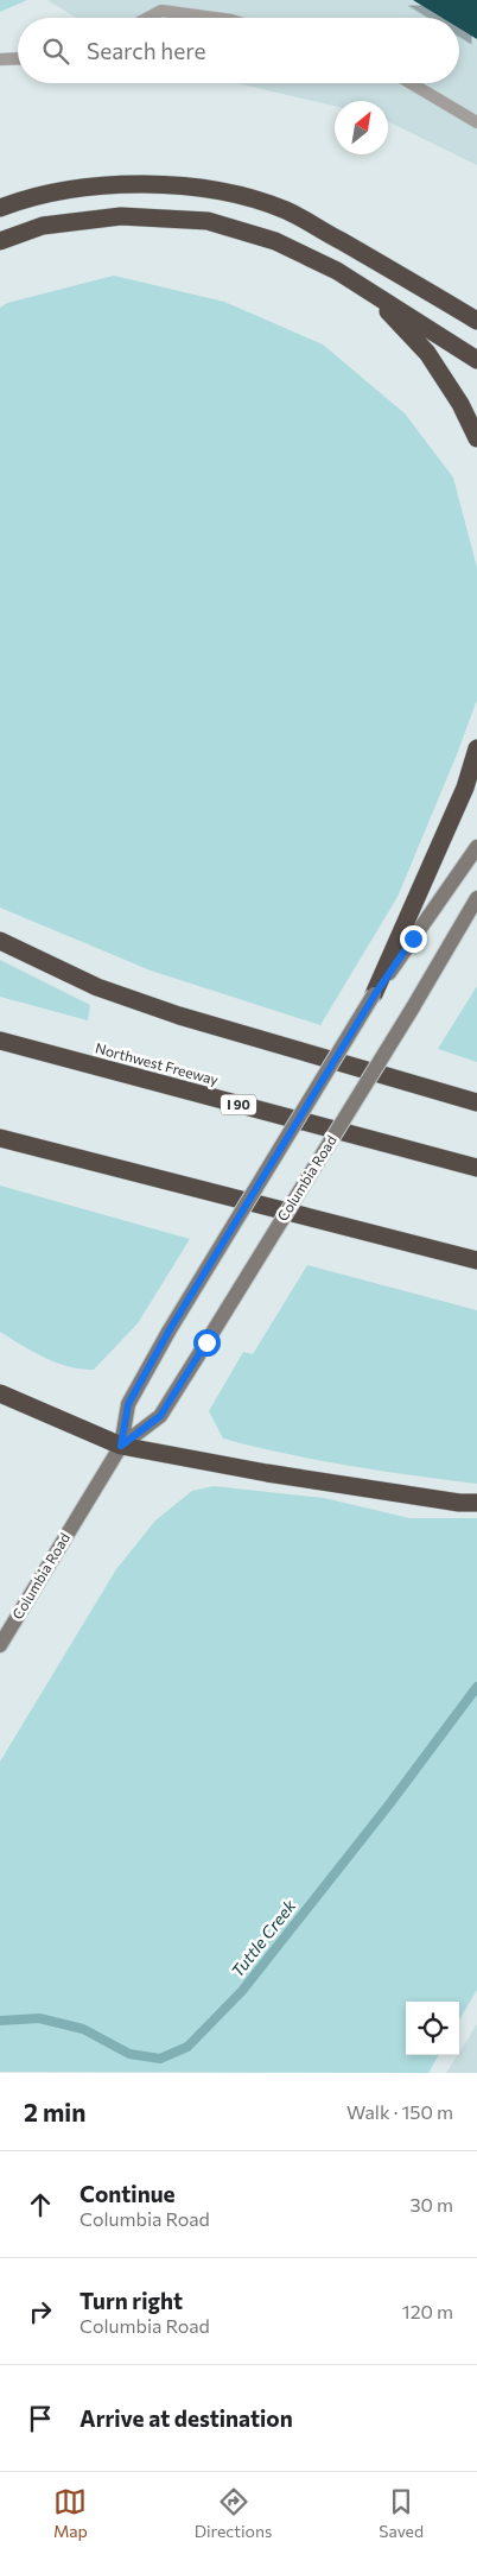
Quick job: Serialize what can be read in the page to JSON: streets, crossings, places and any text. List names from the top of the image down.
{
  "streets": {
    "highway": ["Northwest Freeway", "I 90"],
    "main road": ["Columbia Road"]
  },
  "water": ["Tuttle Creek"],
  "north": "top right",
  "page": {
    "search": "Search here",
    "heading": ["2 min", "Walk · 150 m"],
    "list": [
      ["Continue", "Columbia Road", "30 m"],
      ["Turn right", "Columbia Road", "120 m"],
      "Arrive at destination"
    ],
    "nav": ["Map", "Directions", "Saved"]
  }
}
